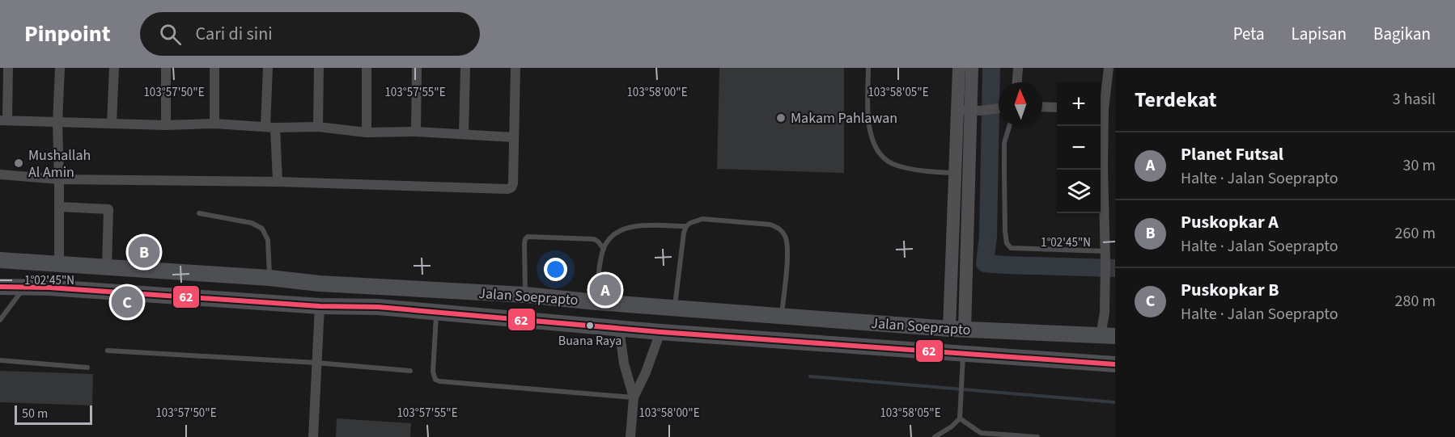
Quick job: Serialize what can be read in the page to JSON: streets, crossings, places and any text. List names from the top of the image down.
{
  "streets": {
    "highway": ["Jalan Soeprapto"]
  },
  "places": ["Makam Pahlawan", "Mushallah Al Amin", "Buana Raya"],
  "lines": ["transit line 62"],
  "scale_bar": "50 m",
  "north": "top",
  "page": {
    "header": "Pinpoint",
    "search": "Cari di sini",
    "nav": ["Peta", "Lapisan", "Bagikan"],
    "heading": ["Terdekat", "3 hasil"],
    "map_buttons": ["+", "−"],
    "list": [
      {
        "mark": "A",
        "name": "Planet Futsal",
        "note": "Halte · Jalan Soeprapto",
        "value": "30 m"
      },
      {
        "mark": "B",
        "name": "Puskopkar A",
        "note": "Halte · Jalan Soeprapto",
        "value": "260 m"
      },
      {
        "mark": "C",
        "name": "Puskopkar B",
        "note": "Halte · Jalan Soeprapto",
        "value": "280 m"
      }
    ],
    "pins": ["B", "A", "C"],
    "scale": "50 m"
  },
  "coordinates": [
    "103°57'50\"E",
    "103°57'55\"E",
    "103°58'00\"E",
    "103°58'05\"E",
    "1°02'45\"N"
  ]
}
